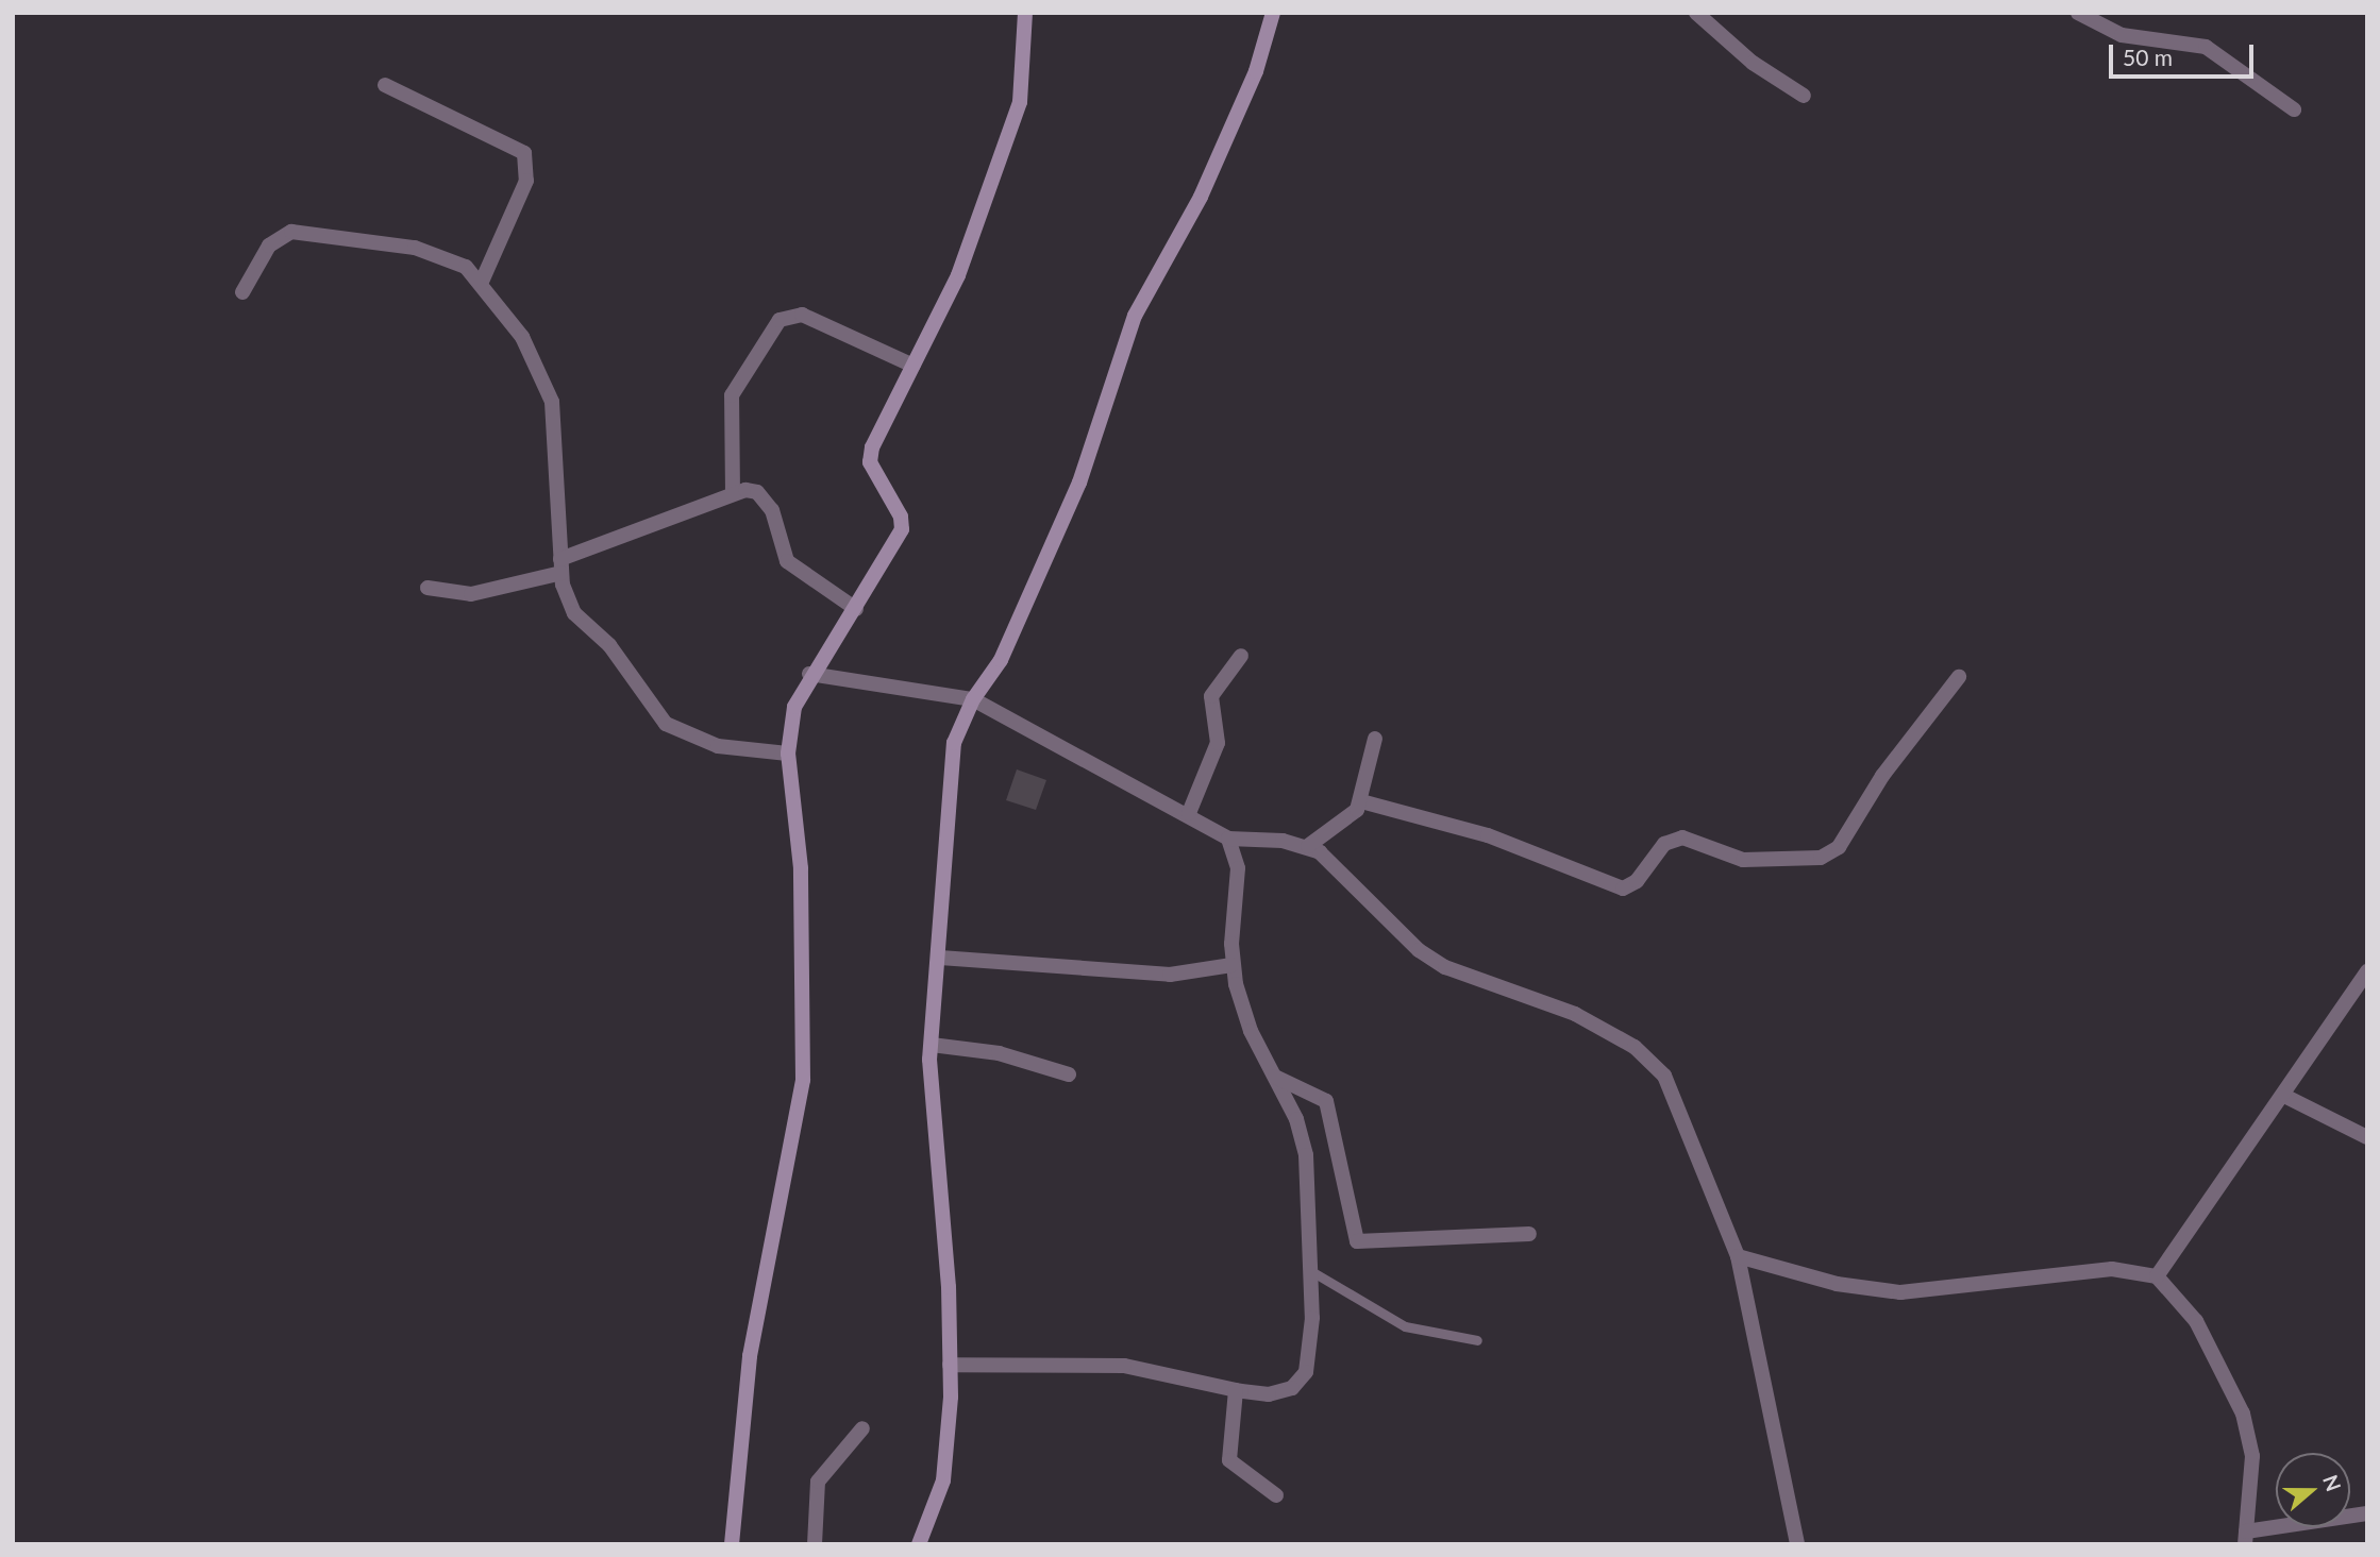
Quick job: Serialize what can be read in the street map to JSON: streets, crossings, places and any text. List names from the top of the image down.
{
  "scale_bar": "50 m",
  "north": "right"
}
